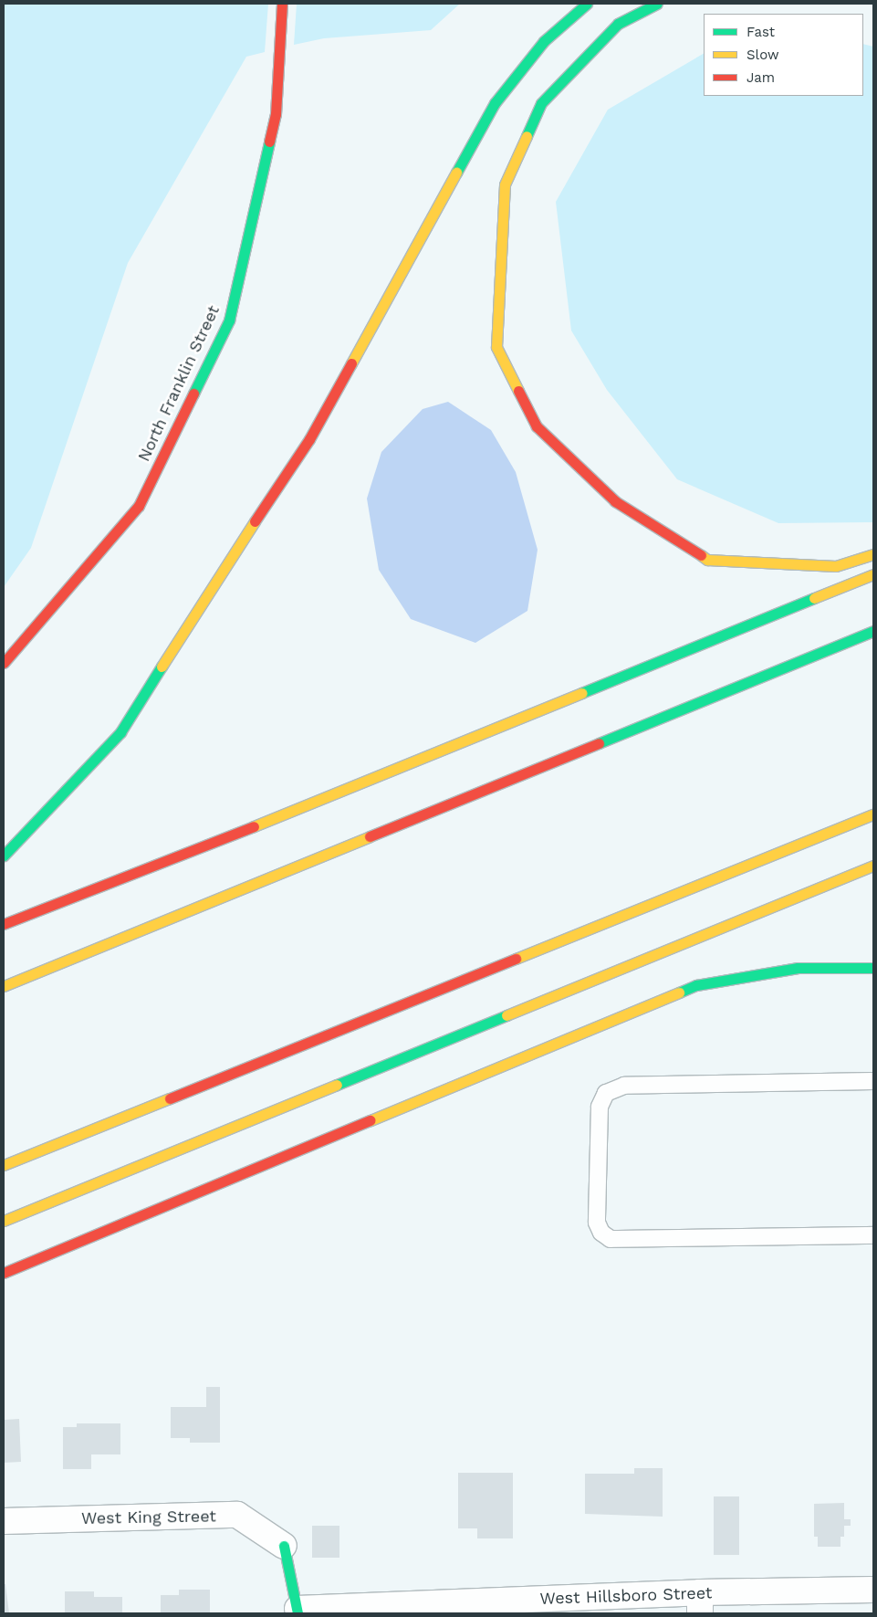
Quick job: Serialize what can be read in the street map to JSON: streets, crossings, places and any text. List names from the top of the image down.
{
  "streets": {
    "main road": ["North Franklin Street"],
    "street": ["West King Street", "West Hillsboro Street"]
  },
  "legend": ["Fast", "Slow", "Jam"]
}
